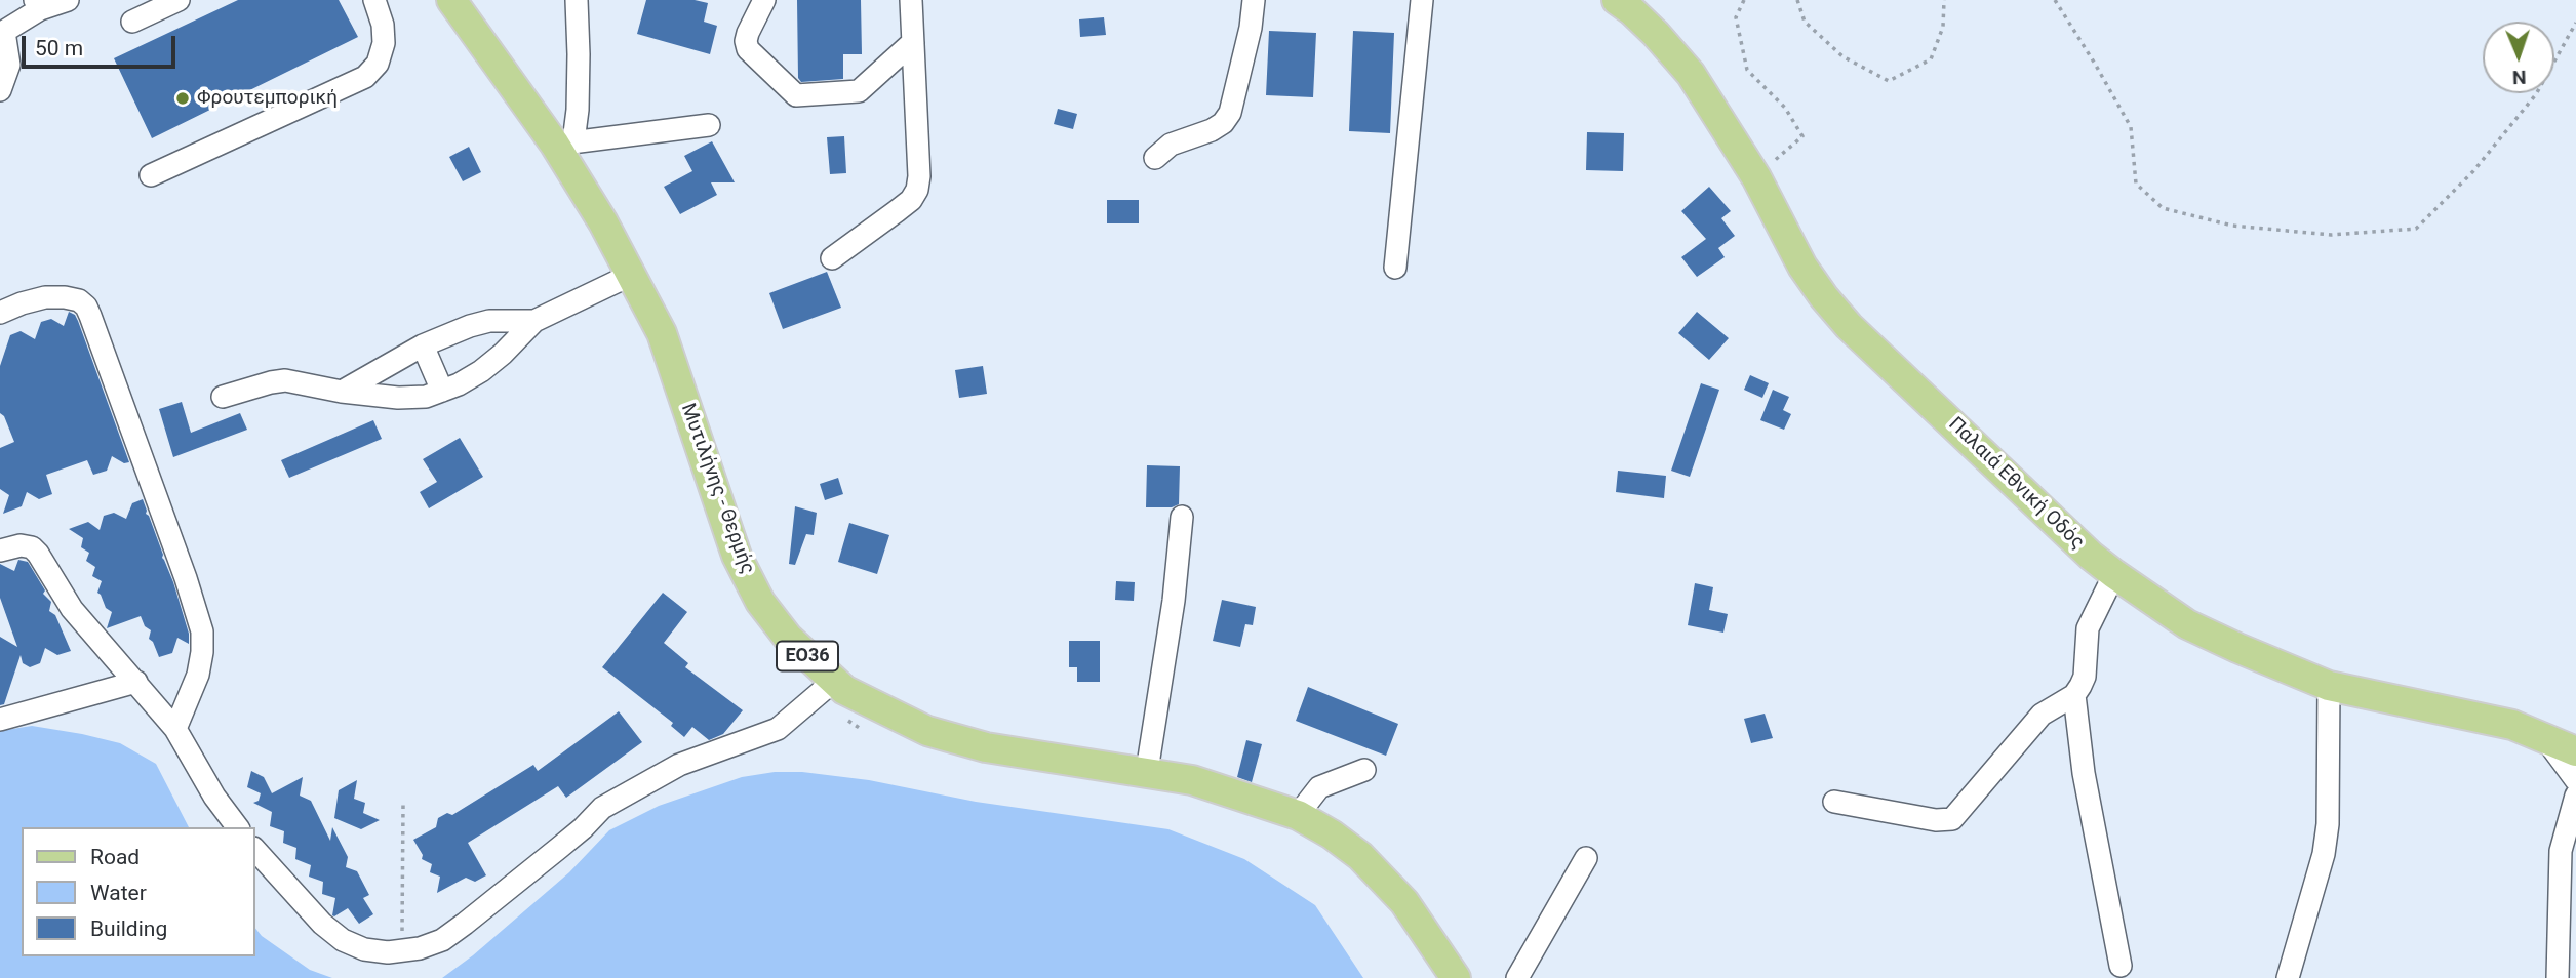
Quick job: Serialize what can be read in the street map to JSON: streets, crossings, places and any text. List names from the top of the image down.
{
  "streets": {
    "main road": ["Παλαιά Εθνική Οδός", "Μυτιλήνης - Θερμής", "ΕΟ36"]
  },
  "places": ["Φρουτεμπορική"],
  "legend": ["Road", "Water", "Building"],
  "scale_bar": "50 m",
  "north": "bottom"
}
